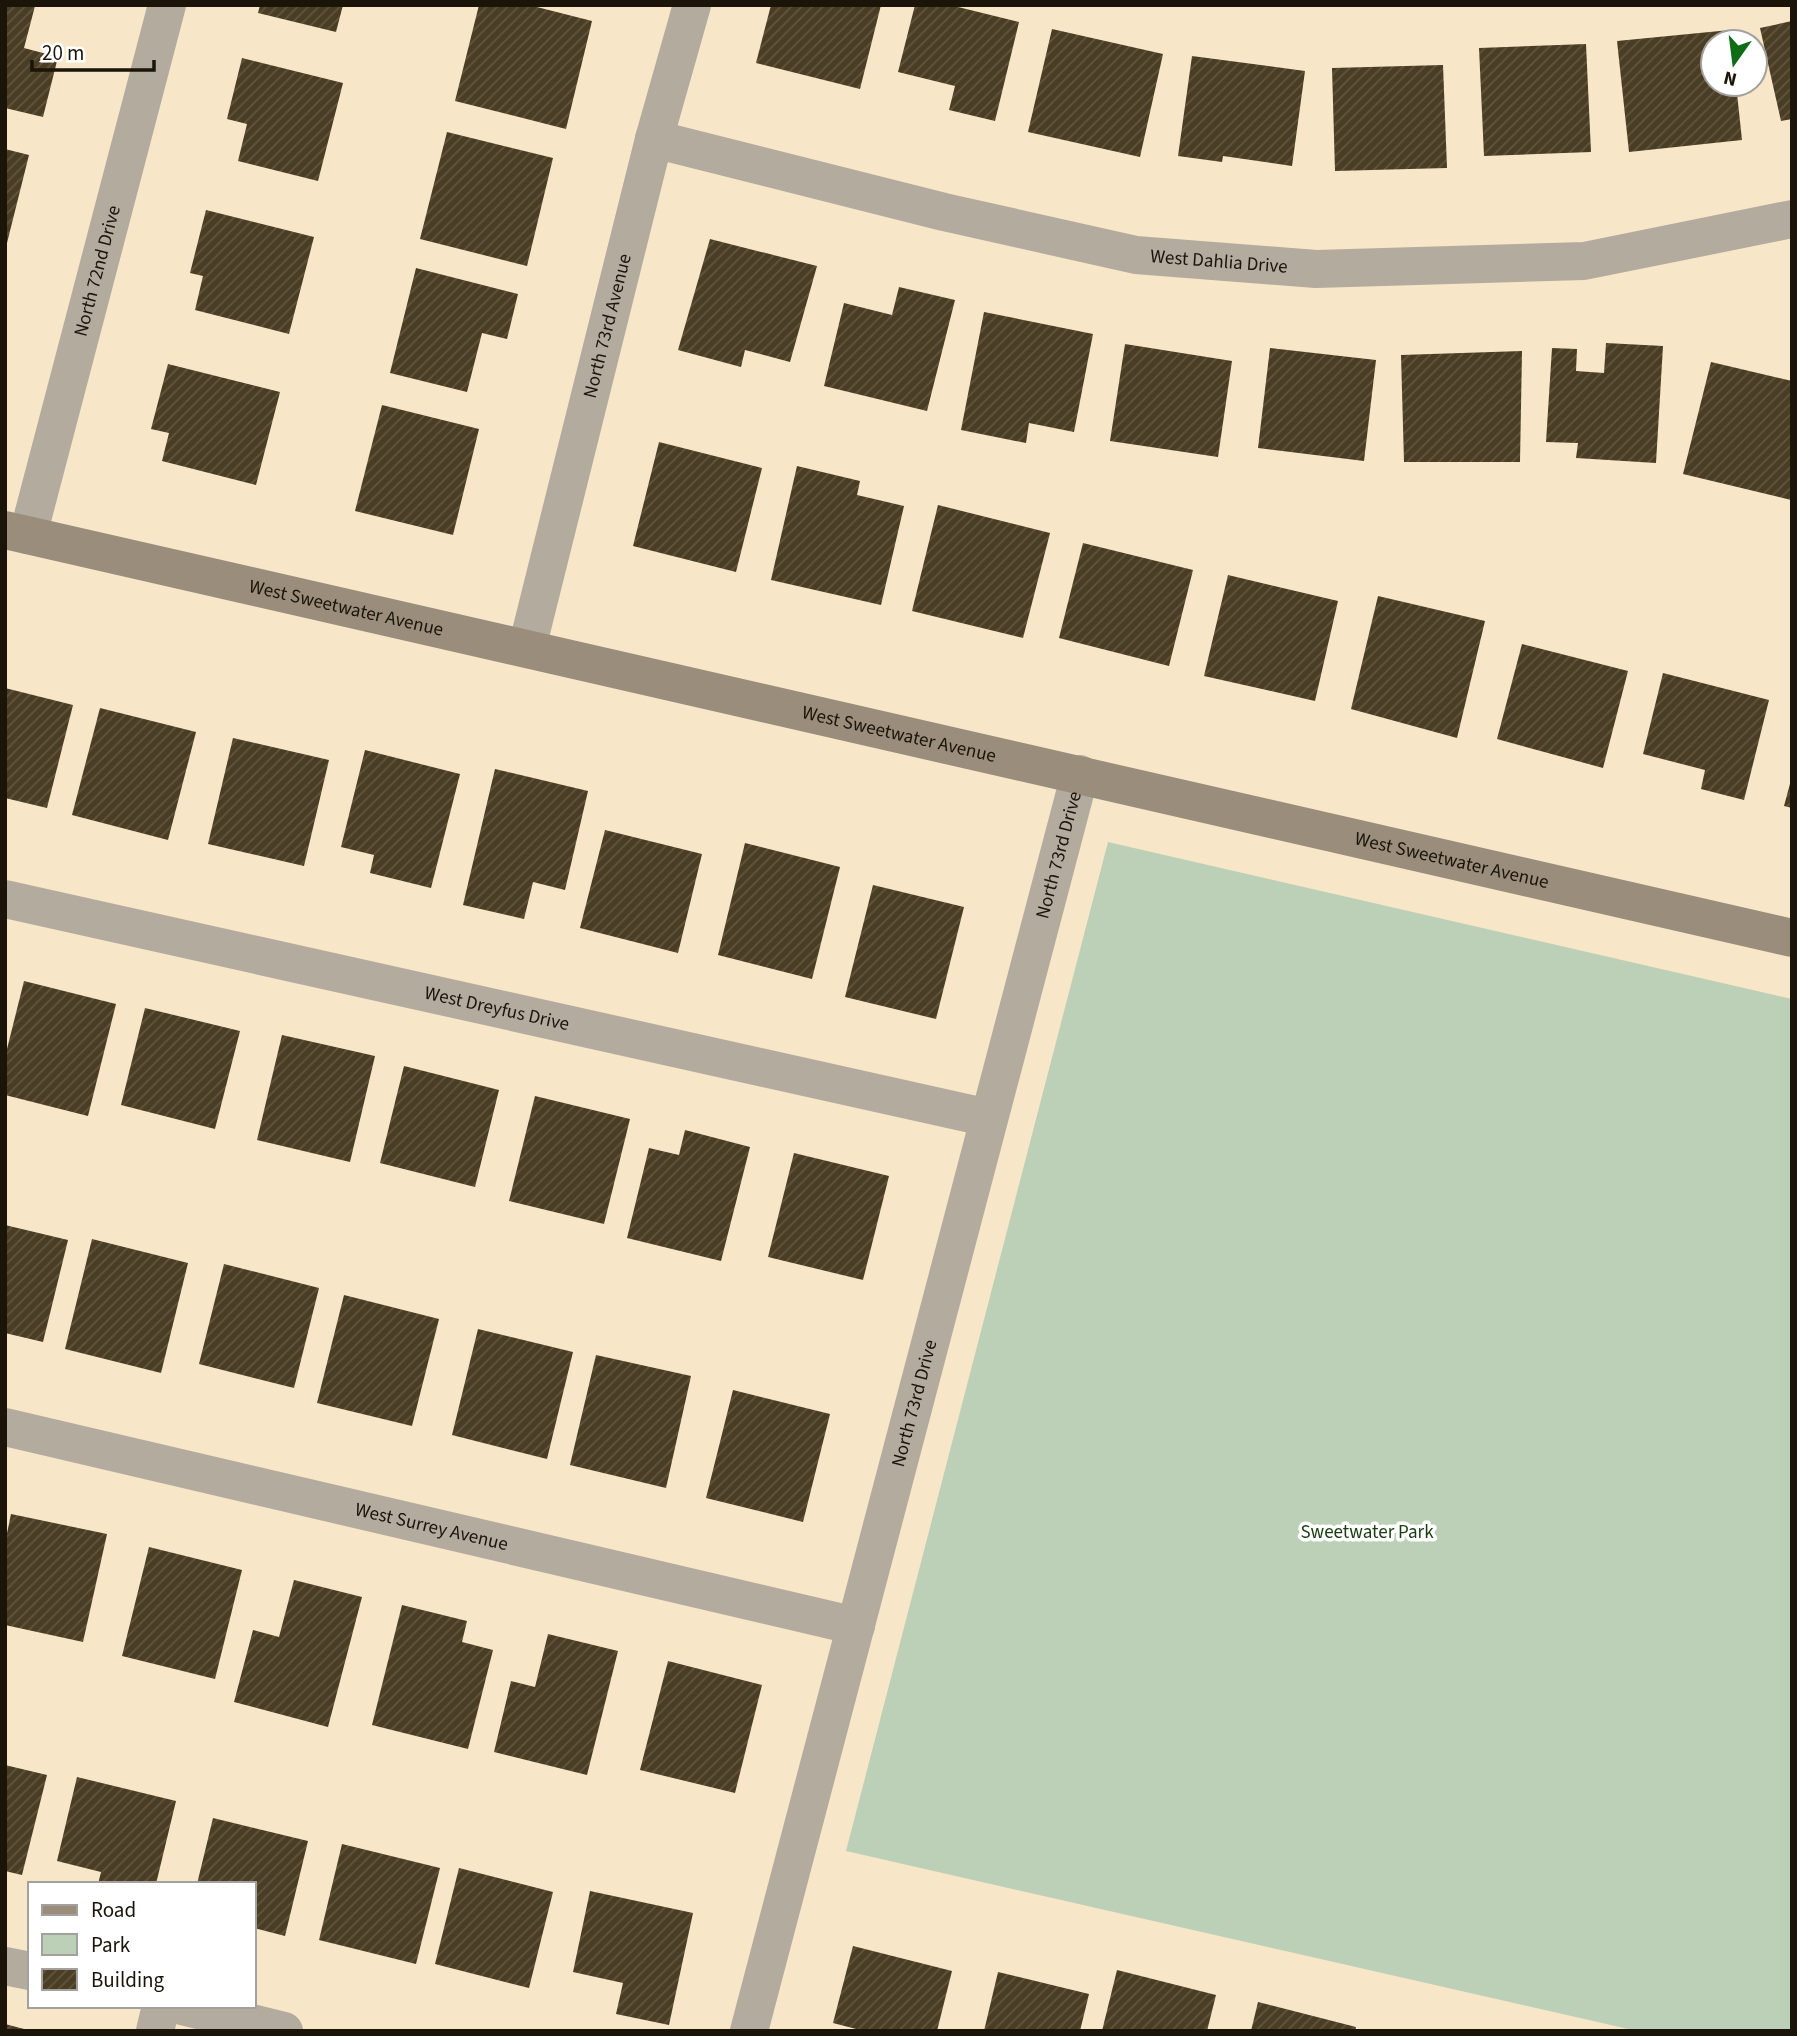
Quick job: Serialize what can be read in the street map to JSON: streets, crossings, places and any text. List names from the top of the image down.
{
  "streets": {
    "street": [
      "West Dahlia Drive",
      "North 72nd Drive",
      "North 73rd Avenue",
      "West Sweetwater Avenue",
      "North 73rd Drive",
      "West Dreyfus Drive",
      "West Surrey Avenue"
    ]
  },
  "crossings": [
    ["West Dahlia Drive", "North 73rd Avenue"],
    ["North 72nd Drive", "West Sweetwater Avenue"],
    ["North 73rd Avenue", "West Sweetwater Avenue"],
    ["West Sweetwater Avenue", "North 73rd Drive"],
    ["North 73rd Drive", "West Dreyfus Drive"],
    ["North 73rd Drive", "West Surrey Avenue"]
  ],
  "parks": ["Sweetwater Park"],
  "legend": ["Road", "Park", "Building"],
  "scale_bar": "20 m",
  "north": "bottom"
}
